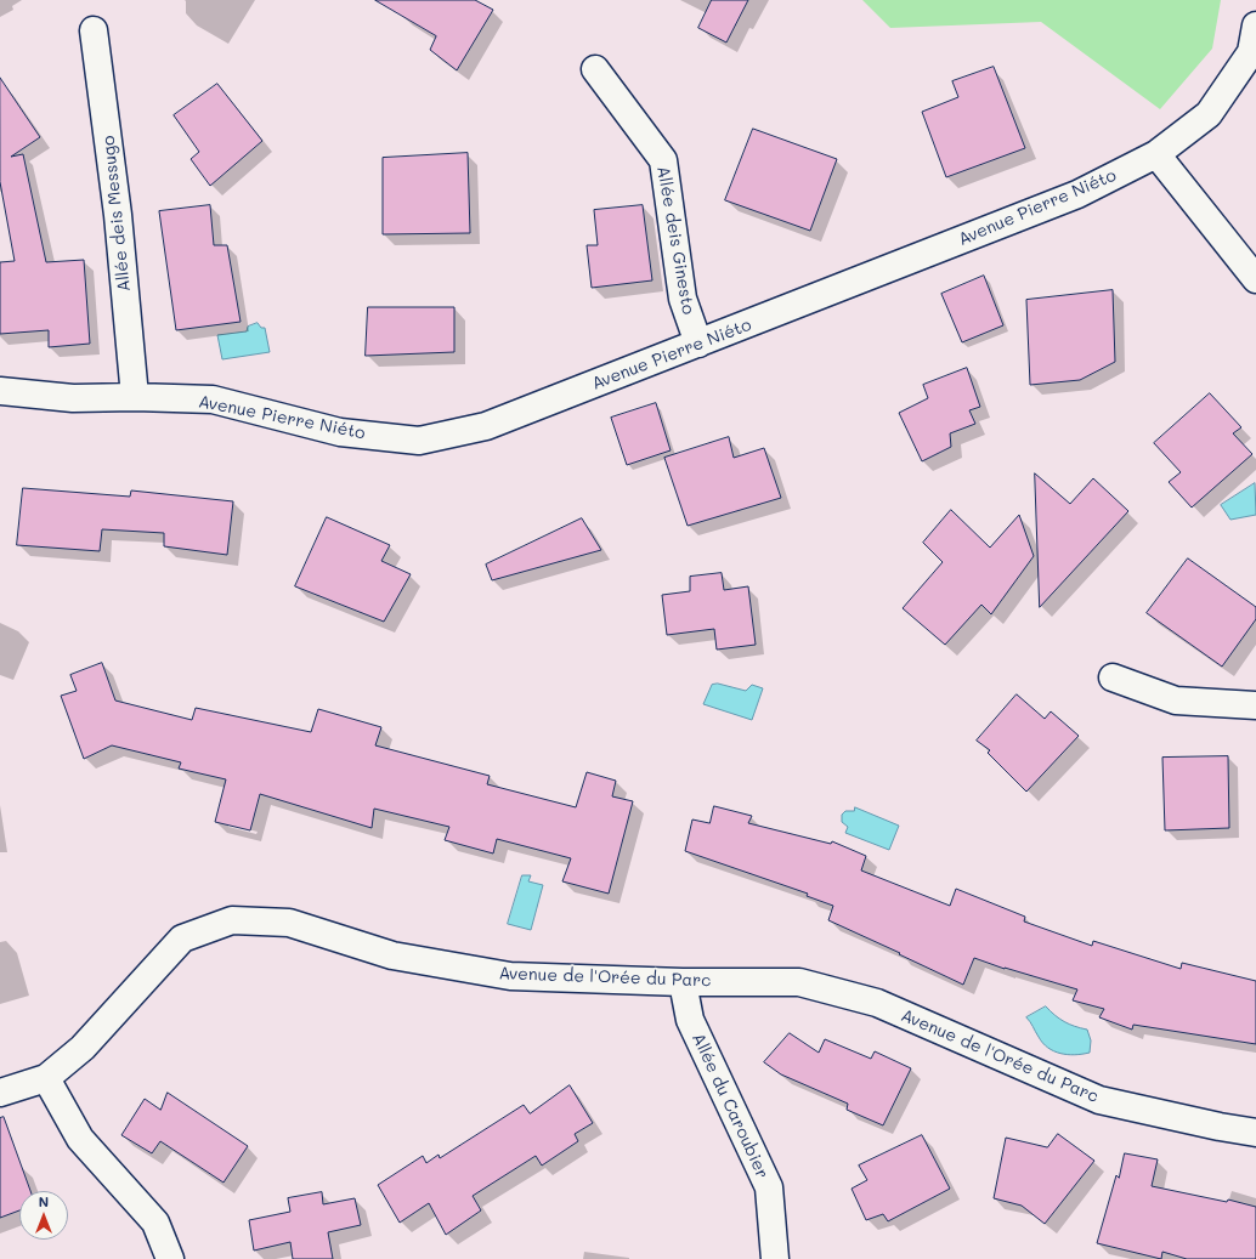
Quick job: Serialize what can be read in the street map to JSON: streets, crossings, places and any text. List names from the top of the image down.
{
  "streets": {
    "street": [
      "Avenue Pierre Niéto",
      "Allée deis Messugo",
      "Allée deis Ginesto",
      "Avenue de l'Orée du Parc",
      "Allée du Caroubier"
    ]
  },
  "crossings": [
    ["Avenue Pierre Niéto", "Allée deis Messugo"],
    ["Avenue Pierre Niéto", "Allée deis Ginesto"],
    ["Avenue de l'Orée du Parc", "Allée du Caroubier"]
  ],
  "north": "top"
}
